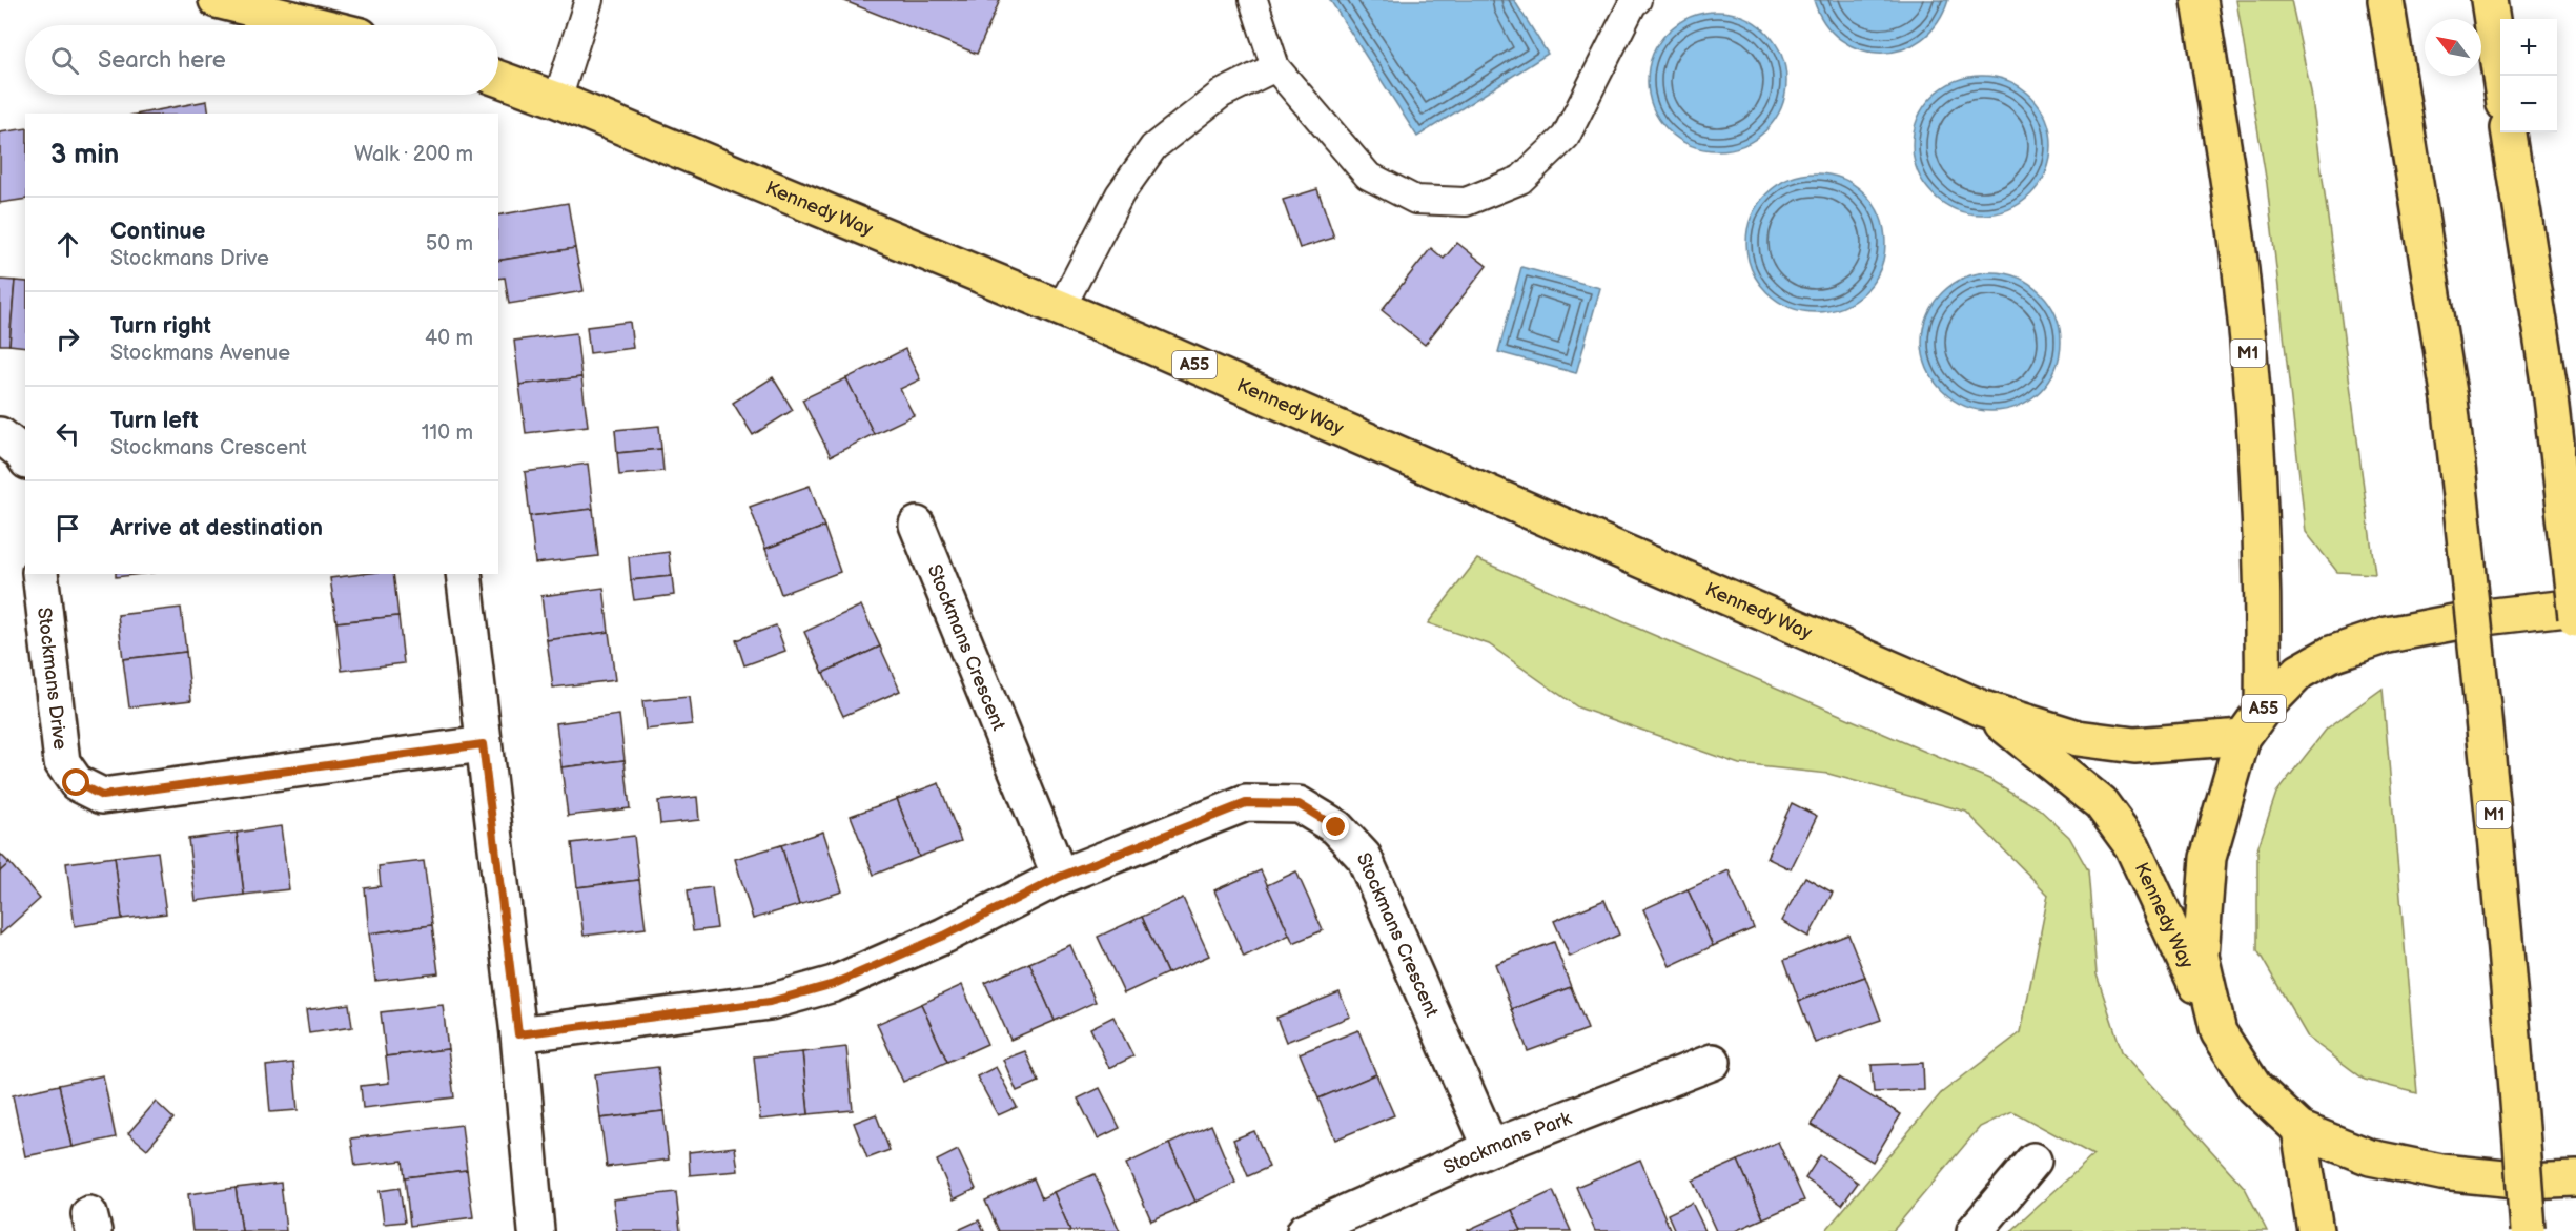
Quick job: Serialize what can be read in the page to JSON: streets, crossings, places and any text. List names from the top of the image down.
{
  "streets": {
    "highway": ["Kennedy Way", "M1", "A55"],
    "street": ["Stockmans Crescent", "Stockmans Drive", "Stockmans Park"]
  },
  "crossings": [
    ["Kennedy Way", "A55"],
    ["M1", "A55"],
    ["Stockmans Crescent", "Stockmans Park"]
  ],
  "north": "top left",
  "page": {
    "map_buttons": ["+", "−"],
    "search": "Search here",
    "heading": ["3 min", "Walk · 200 m"],
    "list": [
      ["Continue", "Stockmans Drive", "50 m"],
      ["Turn right", "Stockmans Avenue", "40 m"],
      ["Turn left", "Stockmans Crescent", "110 m"],
      "Arrive at destination"
    ]
  }
}
